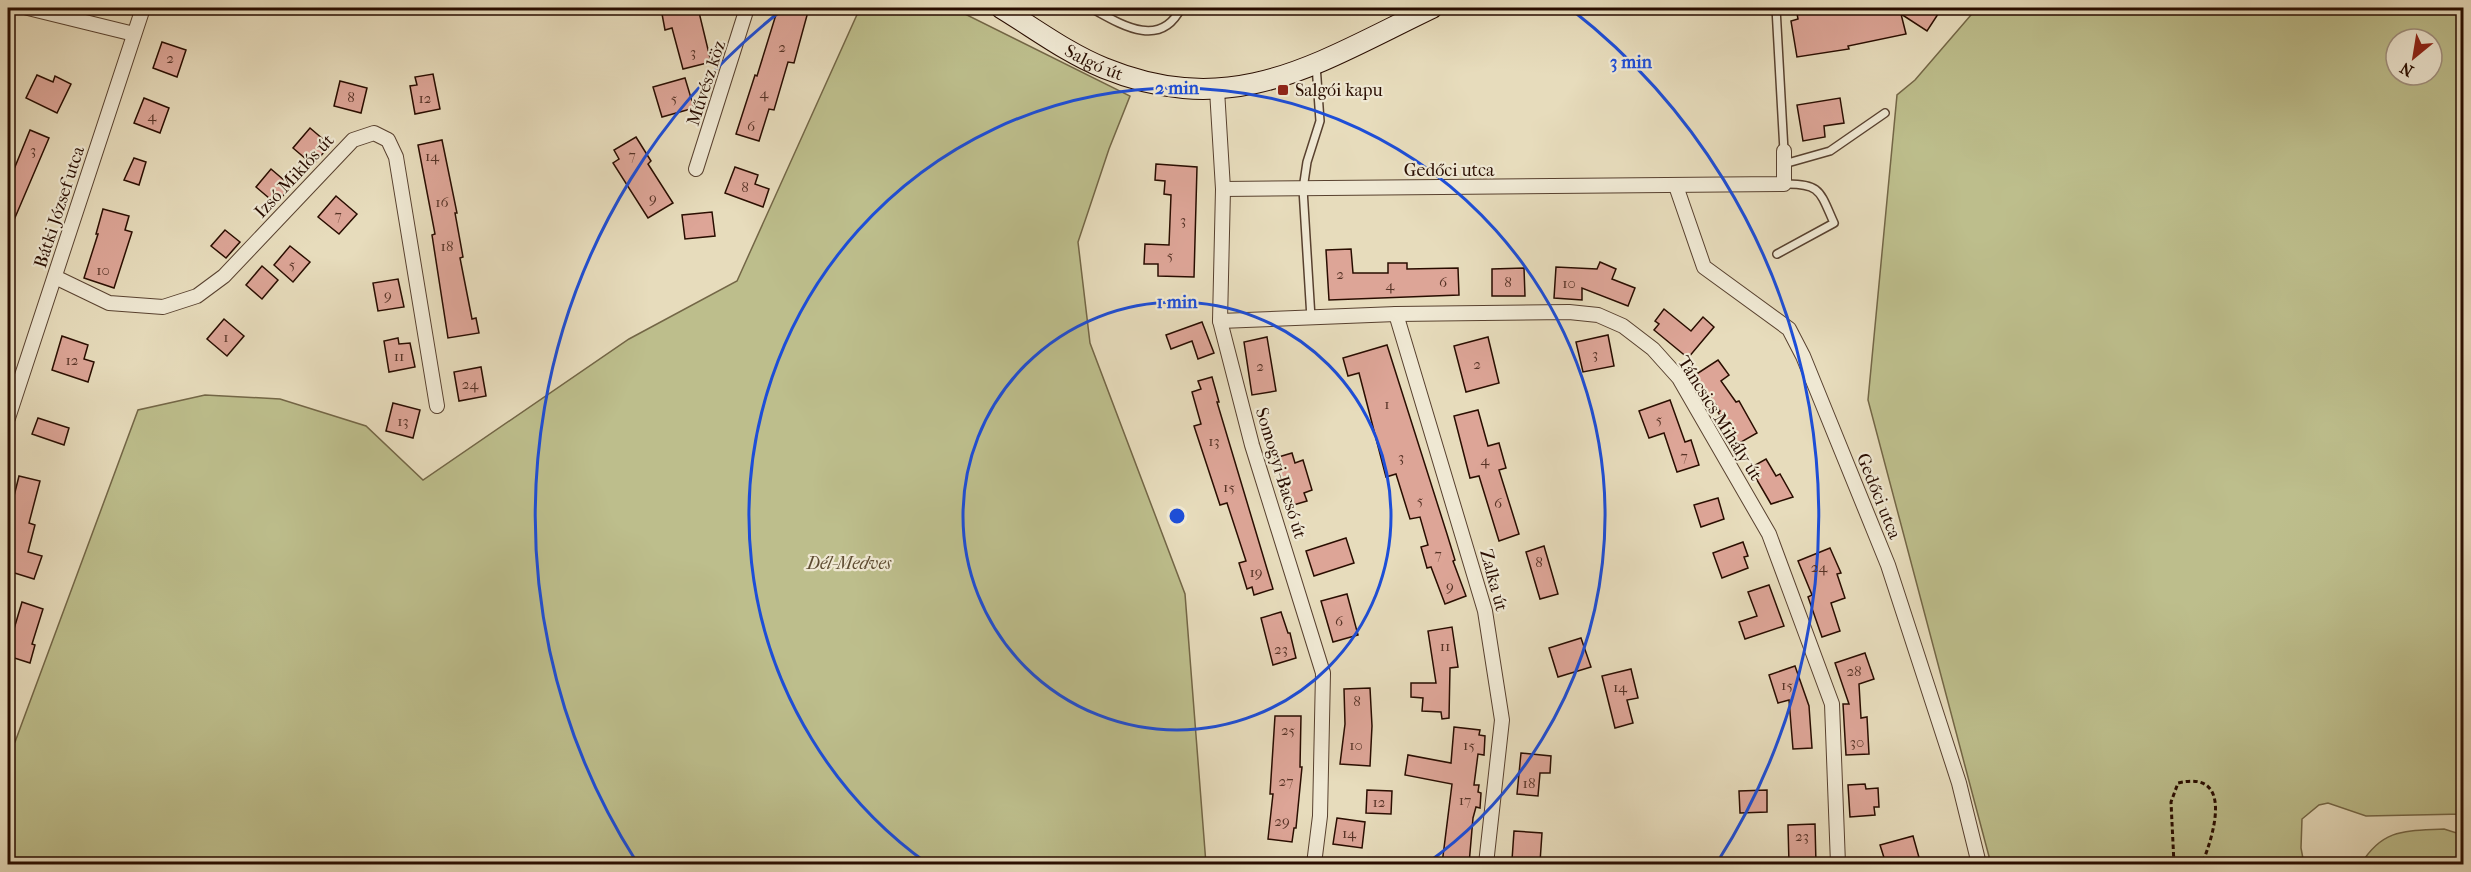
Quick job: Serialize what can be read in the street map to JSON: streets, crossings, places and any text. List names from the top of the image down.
{
  "streets": {
    "main road": ["Salgó út"],
    "street": [
      "Művész köz",
      "Gedőci utca",
      "Izsó Miklós út",
      "Bátki József utca",
      "Táncsics Mihály út",
      "Somogyi-Bacsó út",
      "Zalka út"
    ]
  },
  "crossings": [
    ["Salgó út", "Somogyi-Bacsó út"],
    ["Gedőci utca", "Somogyi-Bacsó út"],
    ["Izsó Miklós út", "Bátki József utca"],
    ["Táncsics Mihály út", "Somogyi-Bacsó út"],
    ["Táncsics Mihály út", "Zalka út"]
  ],
  "parks": ["Dél-Medves"],
  "places": {
    "transit": ["Salgói kapu"]
  },
  "house_numbers": [
    "2",
    "3",
    "2",
    "4",
    "8",
    "12",
    "5",
    "4",
    "6",
    "3",
    "7",
    "14",
    "8",
    "9",
    "16",
    "7",
    "3",
    "18",
    "5",
    "5",
    "10",
    "2",
    "6",
    "8",
    "10",
    "4",
    "9",
    "1",
    "3",
    "11",
    "12",
    "2",
    "2",
    "24",
    "1",
    "5",
    "13",
    "13",
    "7",
    "3",
    "4",
    "15",
    "5",
    "6",
    "7",
    "8",
    "24",
    "19",
    "9",
    "6",
    "11",
    "23",
    "28",
    "15",
    "14",
    "8",
    "25",
    "30",
    "10",
    "15",
    "27",
    "18",
    "17",
    "12",
    "29",
    "14",
    "23"
  ],
  "north": "bottom left",
  "rings": ["3 min", "2 min", "1 min"]
}
